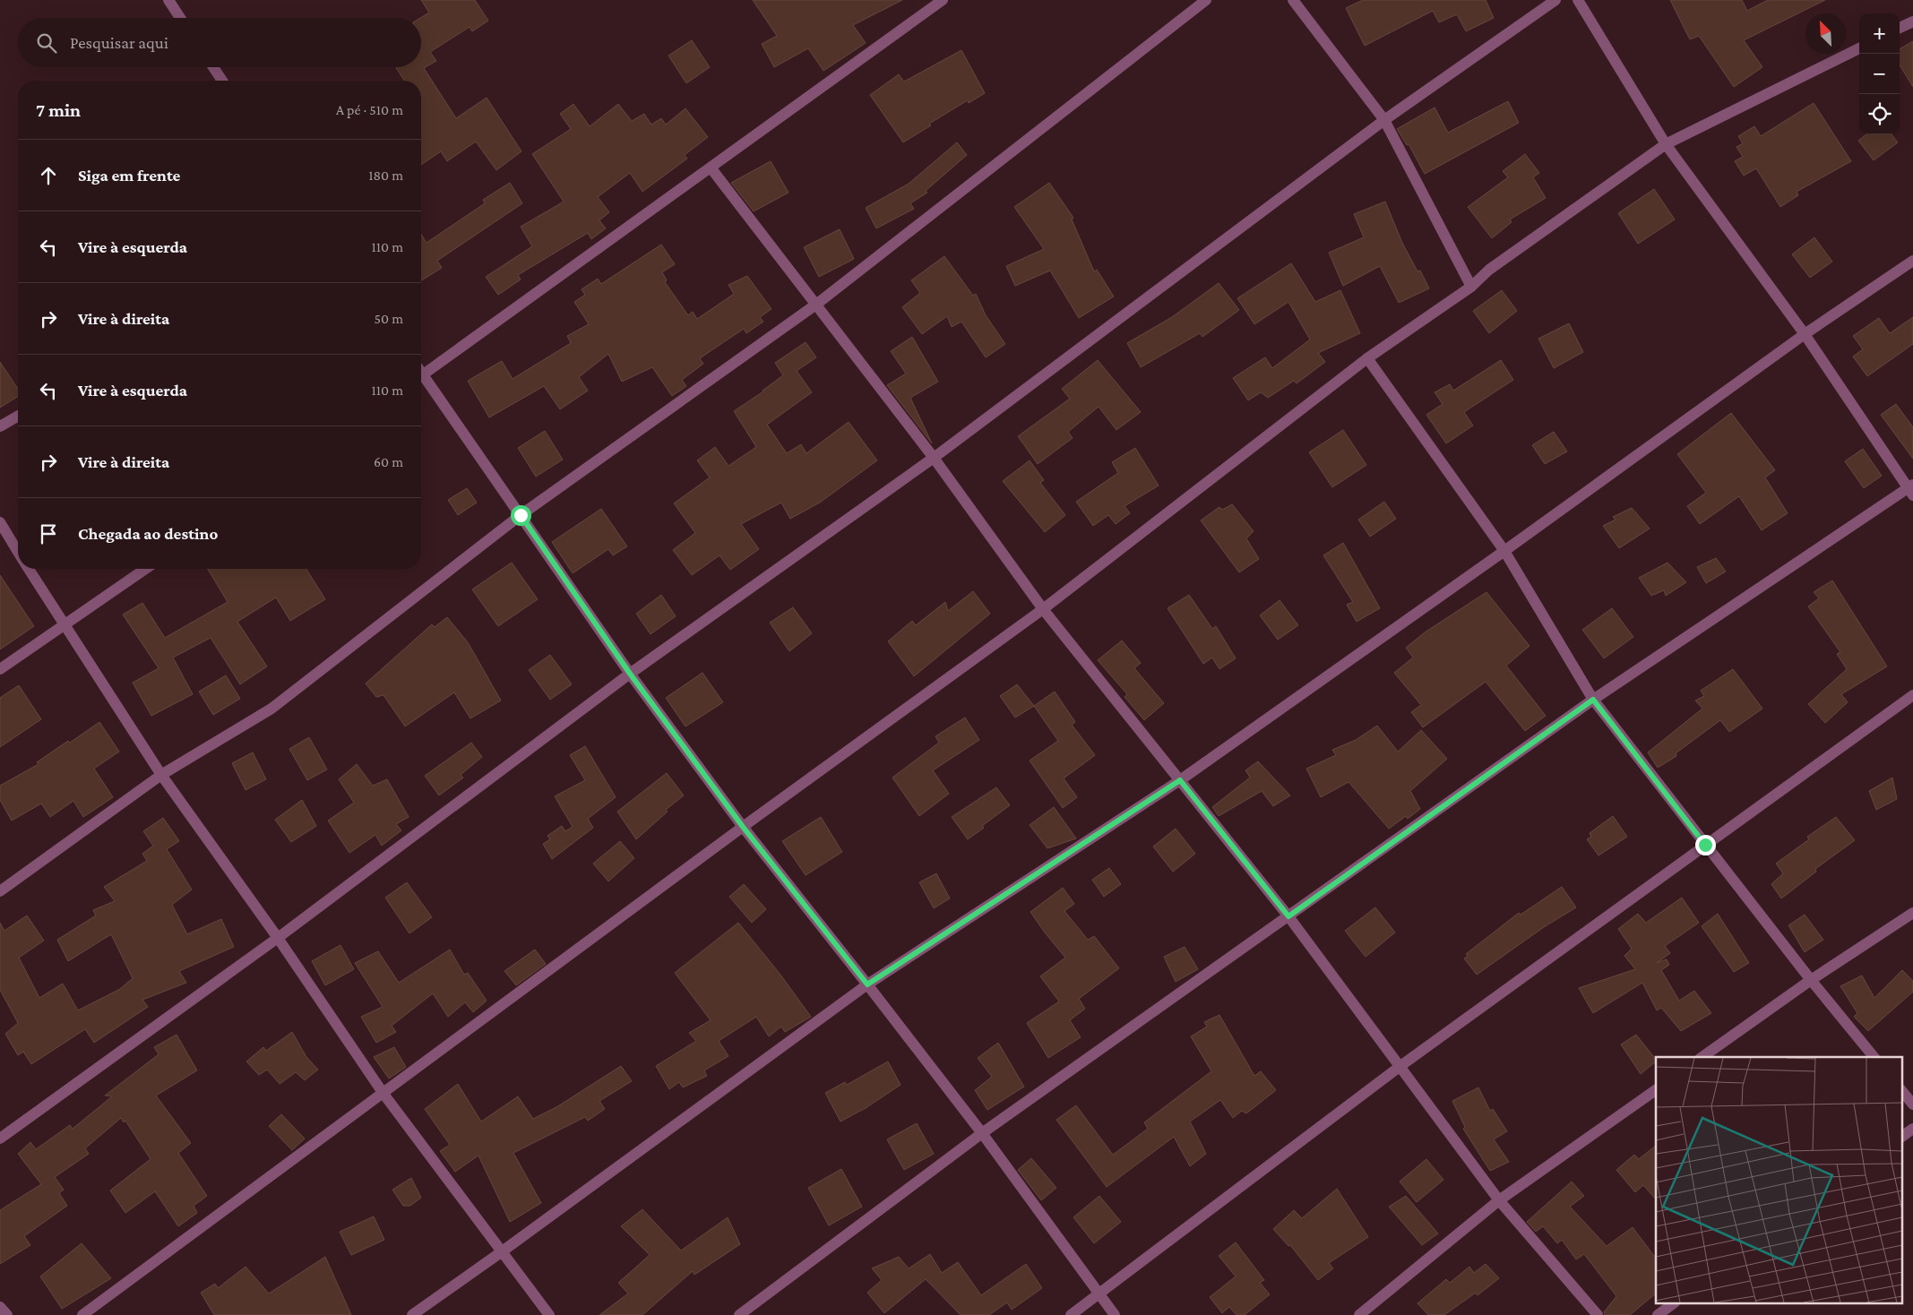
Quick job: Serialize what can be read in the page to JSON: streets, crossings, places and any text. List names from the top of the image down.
{
  "north": "top left",
  "page": {
    "map_buttons": ["+", "−"],
    "search": "Pesquisar aqui",
    "heading": ["7 min", "A pé · 510 m"],
    "list": [
      ["Siga em frente", "180 m"],
      ["Vire à esquerda", "110 m"],
      ["Vire à direita", "50 m"],
      ["Vire à esquerda", "110 m"],
      ["Vire à direita", "60 m"],
      "Chegada ao destino"
    ]
  }
}
